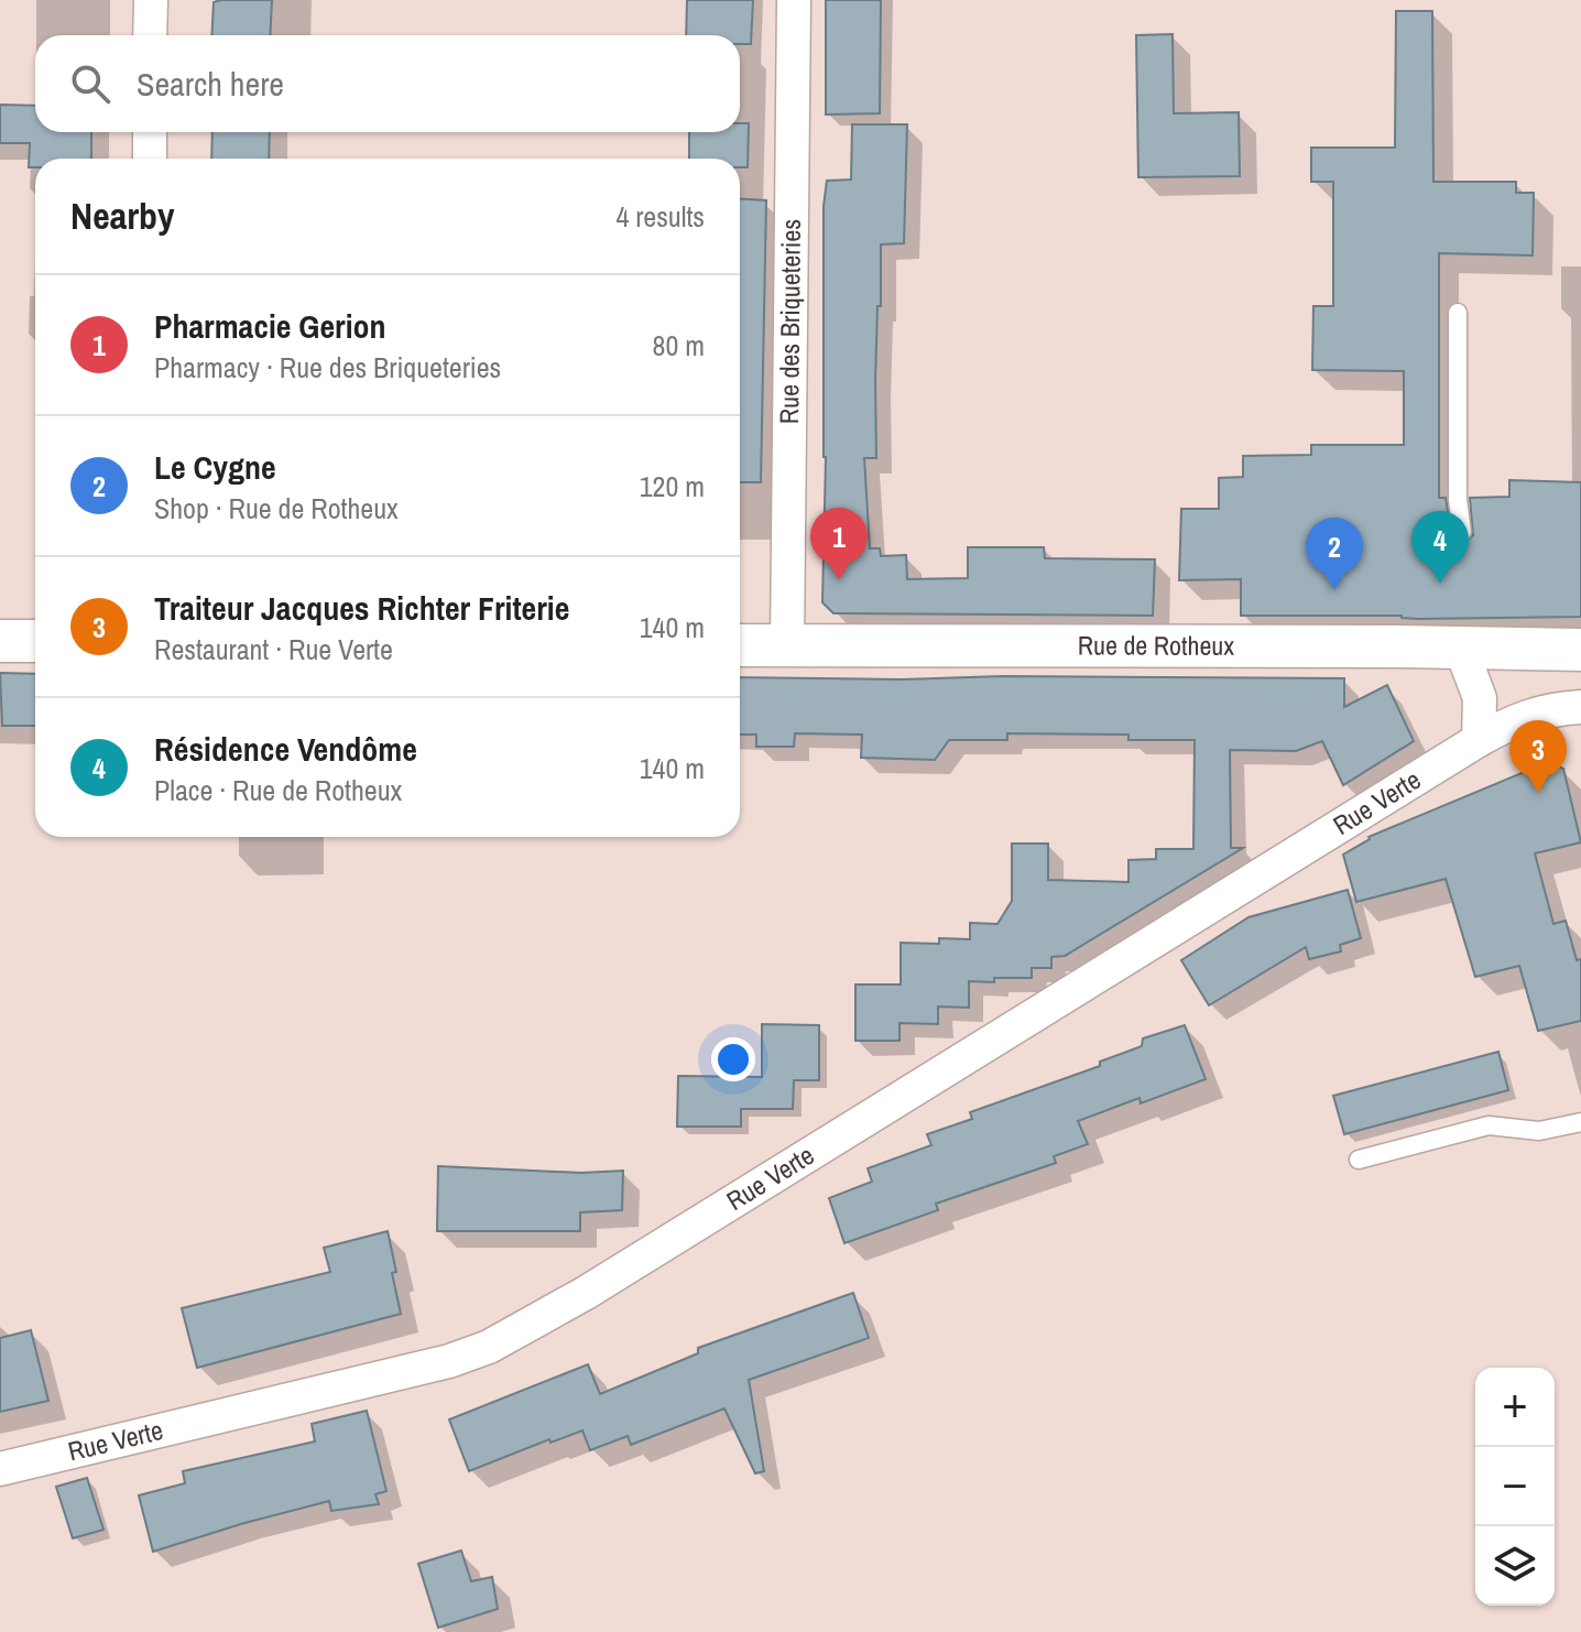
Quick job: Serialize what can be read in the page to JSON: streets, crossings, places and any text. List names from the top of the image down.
{
  "streets": {
    "street": ["Rue des Briqueteries", "Rue de Rotheux", "Rue Verte"]
  },
  "crossings": [
    ["Rue des Briqueteries", "Rue de Rotheux"]
  ],
  "page": {
    "search": "Search here",
    "heading": ["Nearby", "4 results"],
    "list": [
      {
        "mark": "1",
        "name": "Pharmacie Gerion",
        "note": "Pharmacy · Rue des Briqueteries",
        "value": "80 m"
      },
      {
        "mark": "2",
        "name": "Le Cygne",
        "note": "Shop · Rue de Rotheux",
        "value": "120 m"
      },
      {
        "mark": "3",
        "name": "Traiteur Jacques Richter Friterie",
        "note": "Restaurant · Rue Verte",
        "value": "140 m"
      },
      {
        "mark": "4",
        "name": "Résidence Vendôme",
        "note": "Place · Rue de Rotheux",
        "value": "140 m"
      }
    ],
    "pins": [
      "1",
      "4",
      "2",
      "3"
    ],
    "map_buttons": ["+", "−"]
  }
}
